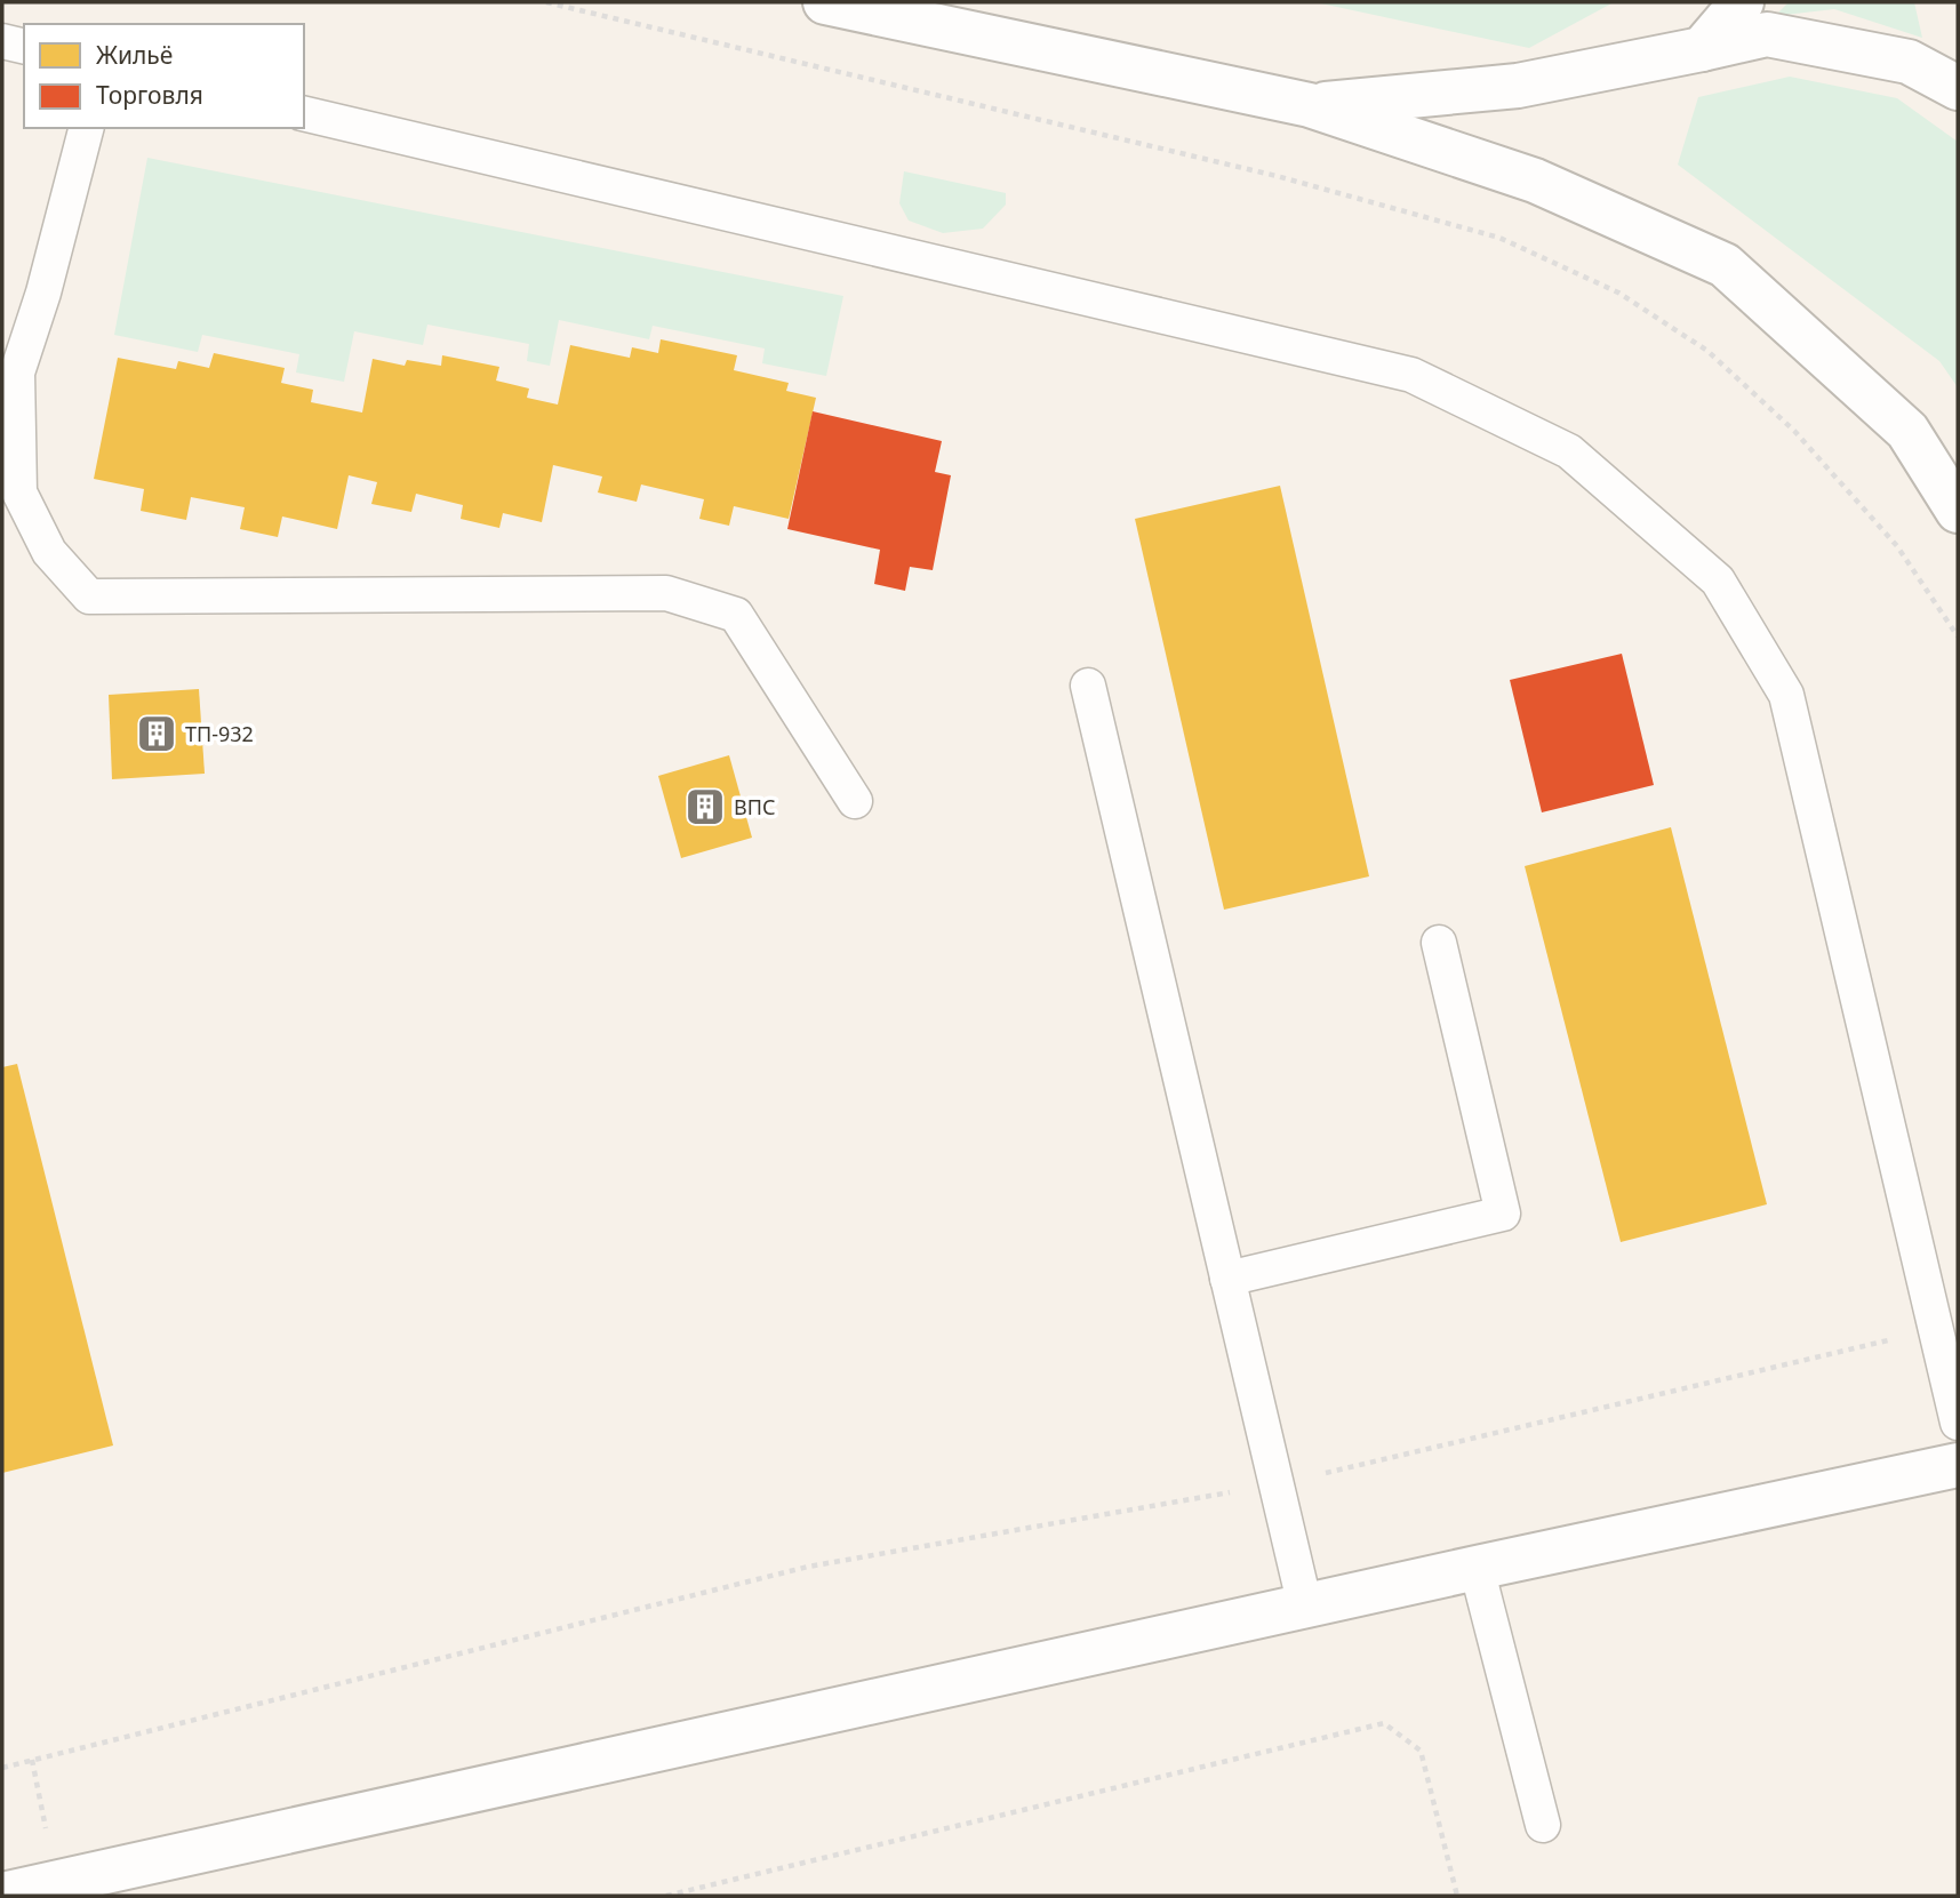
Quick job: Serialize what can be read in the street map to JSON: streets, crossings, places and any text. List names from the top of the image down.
{
  "places": {
    "building": ["ТП-932", "ВПС"]
  },
  "legend": ["Жильё", "Торговля"]
}
